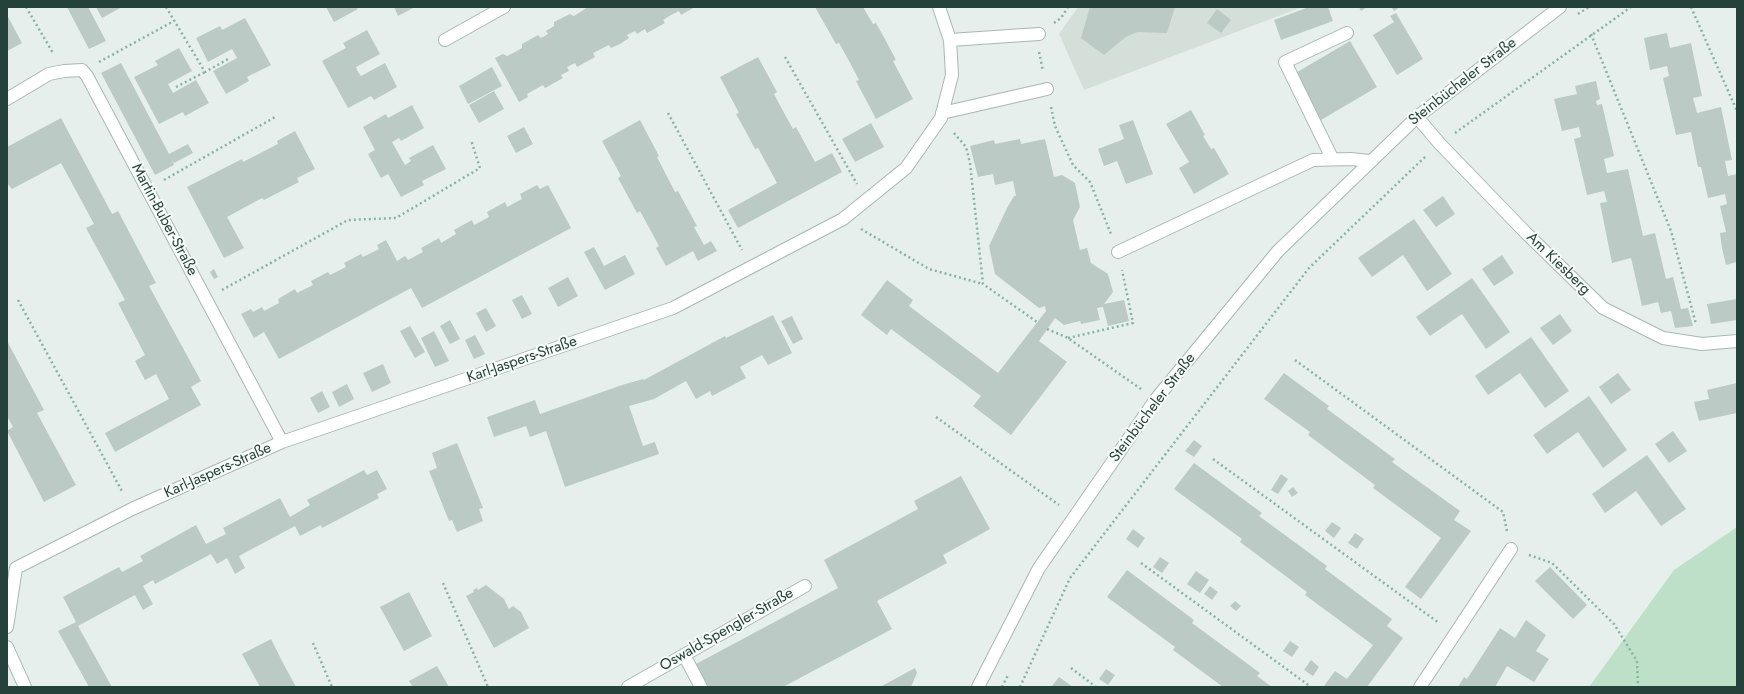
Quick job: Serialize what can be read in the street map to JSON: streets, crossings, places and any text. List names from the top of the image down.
{
  "streets": {
    "street": [
      "Steinbücheler Straße",
      "Martin-Buber-Straße",
      "Am Kiesberg",
      "Karl-Jaspers-Straße",
      "Oswald-Spengler-Straße"
    ]
  },
  "crossings": [
    ["Steinbücheler Straße", "Am Kiesberg"],
    ["Martin-Buber-Straße", "Karl-Jaspers-Straße"]
  ]
}
